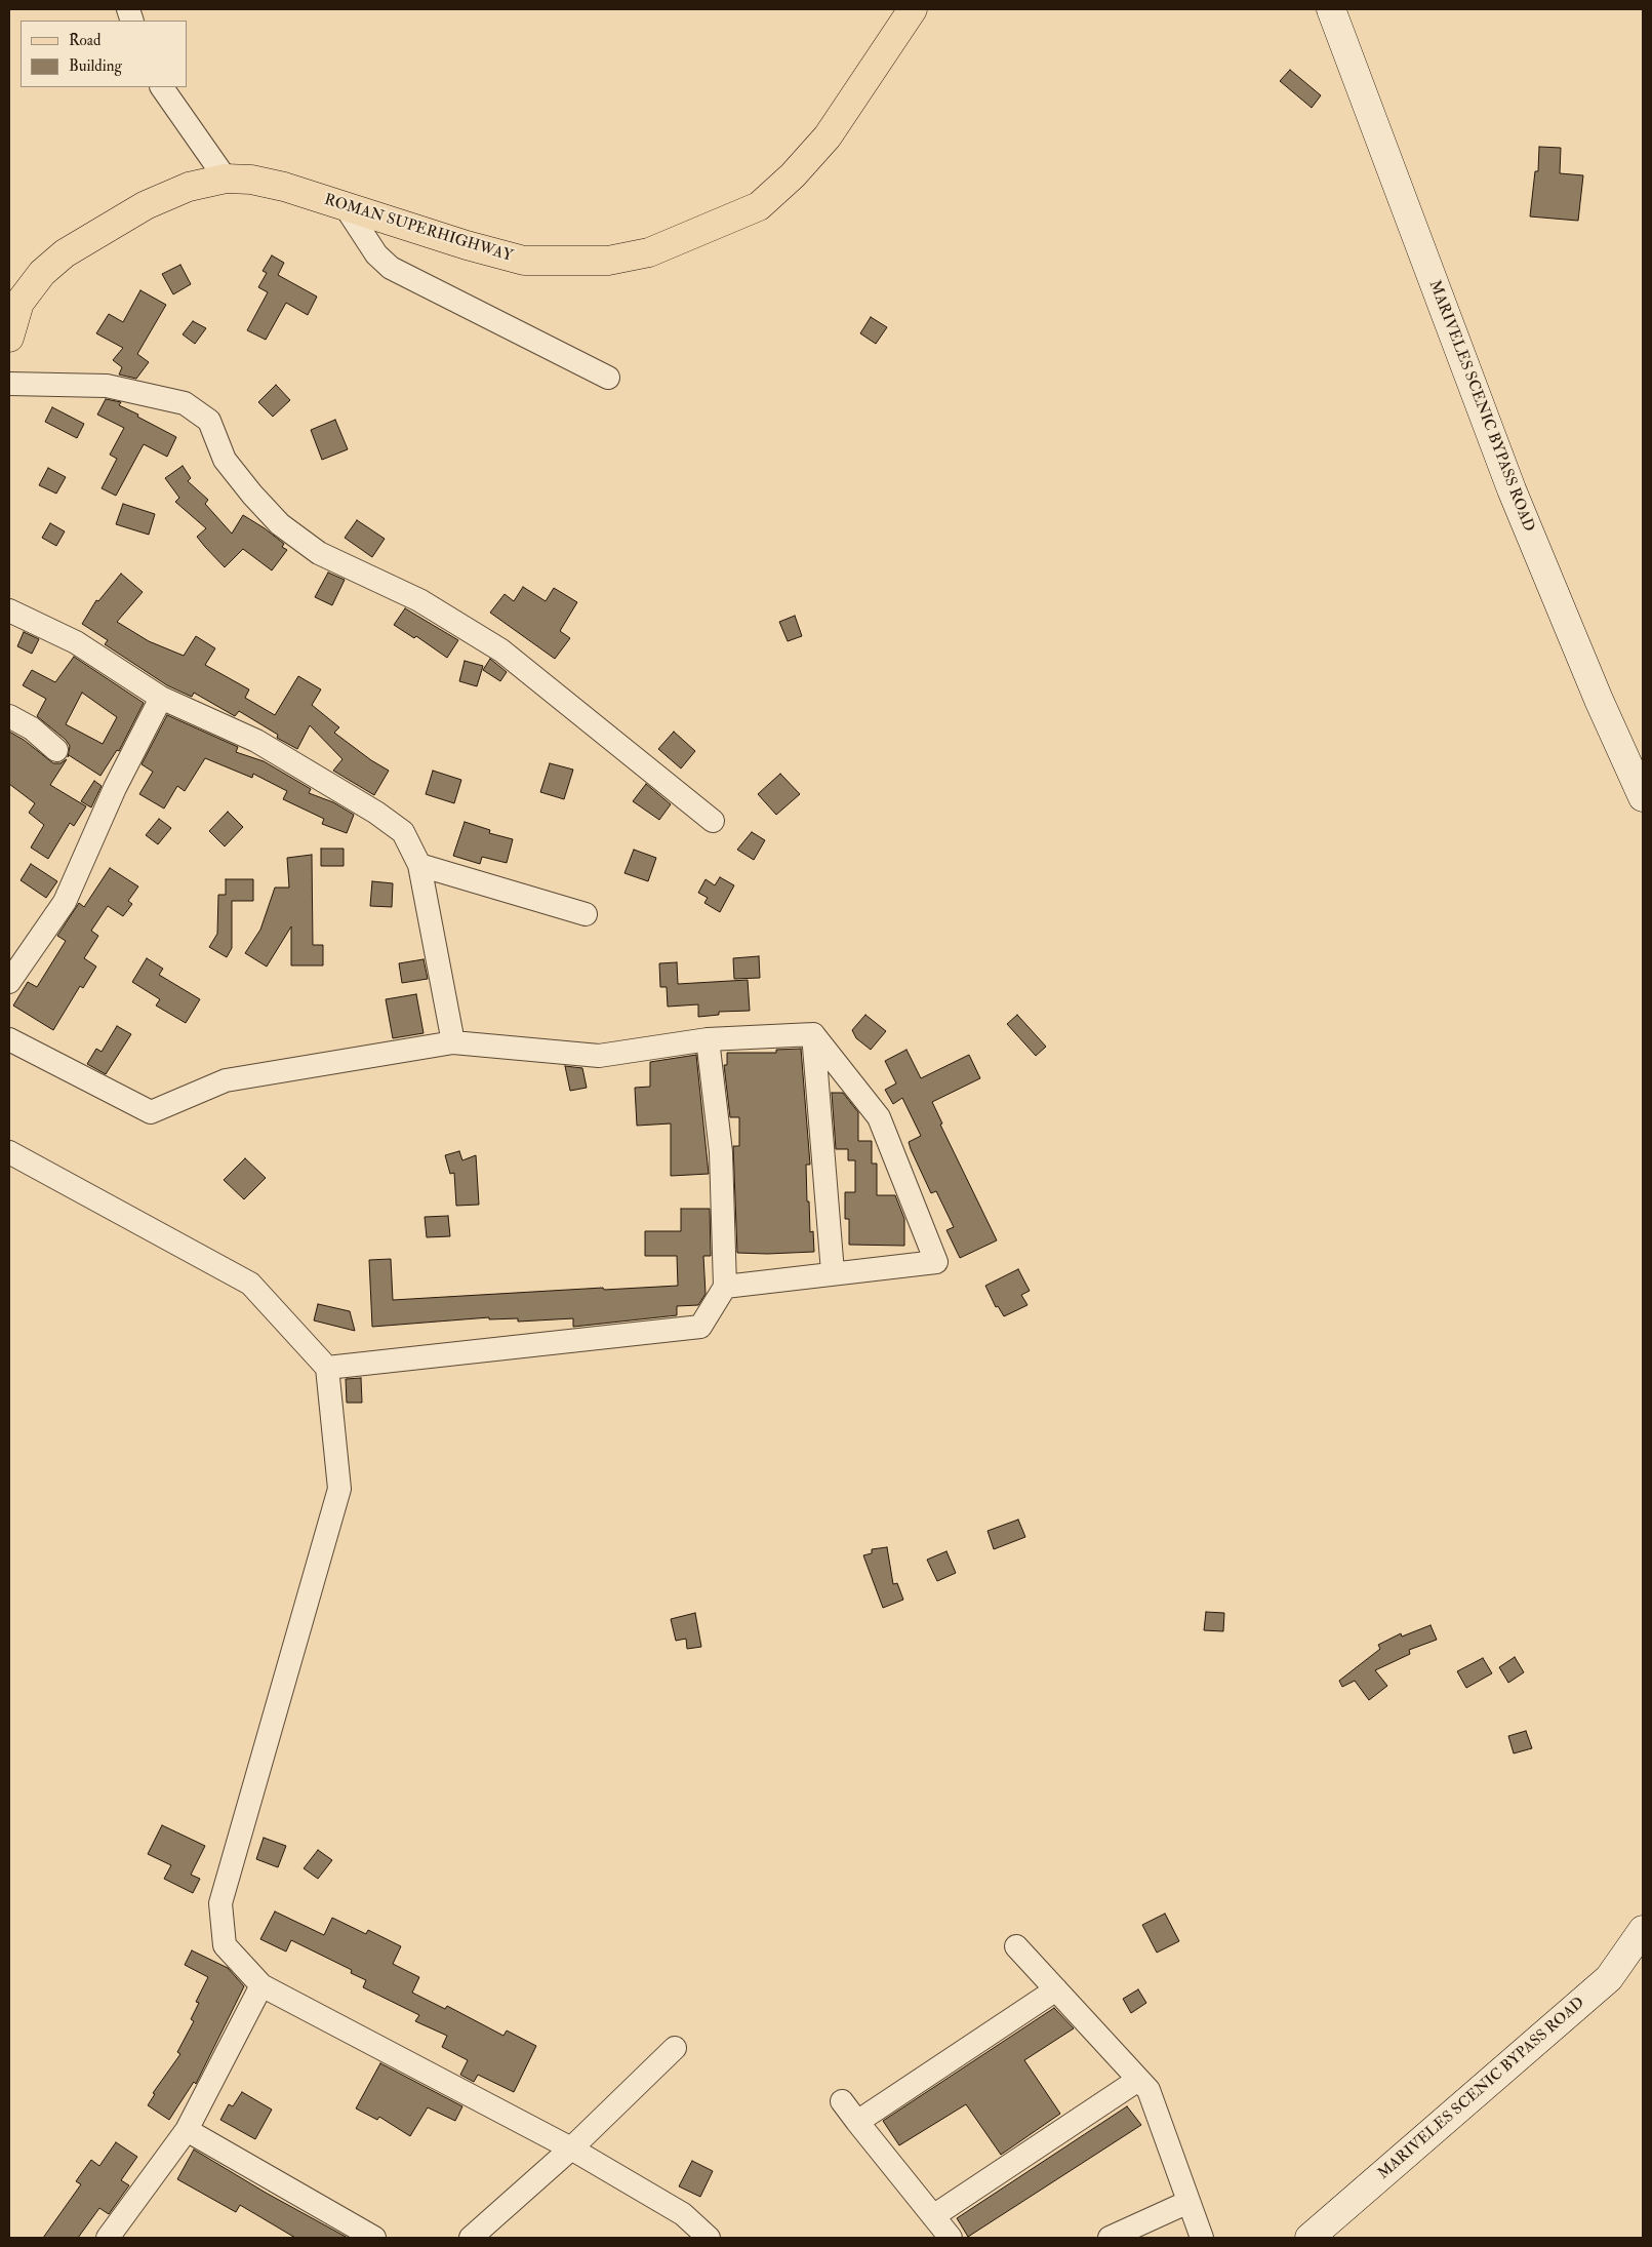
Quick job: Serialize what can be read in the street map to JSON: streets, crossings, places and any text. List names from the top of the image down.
{
  "streets": {
    "main road": ["ROMAN SUPERHIGHWAY", "MARIVELES SCENIC BYPASS ROAD"]
  },
  "legend": ["Road", "Building"]
}
